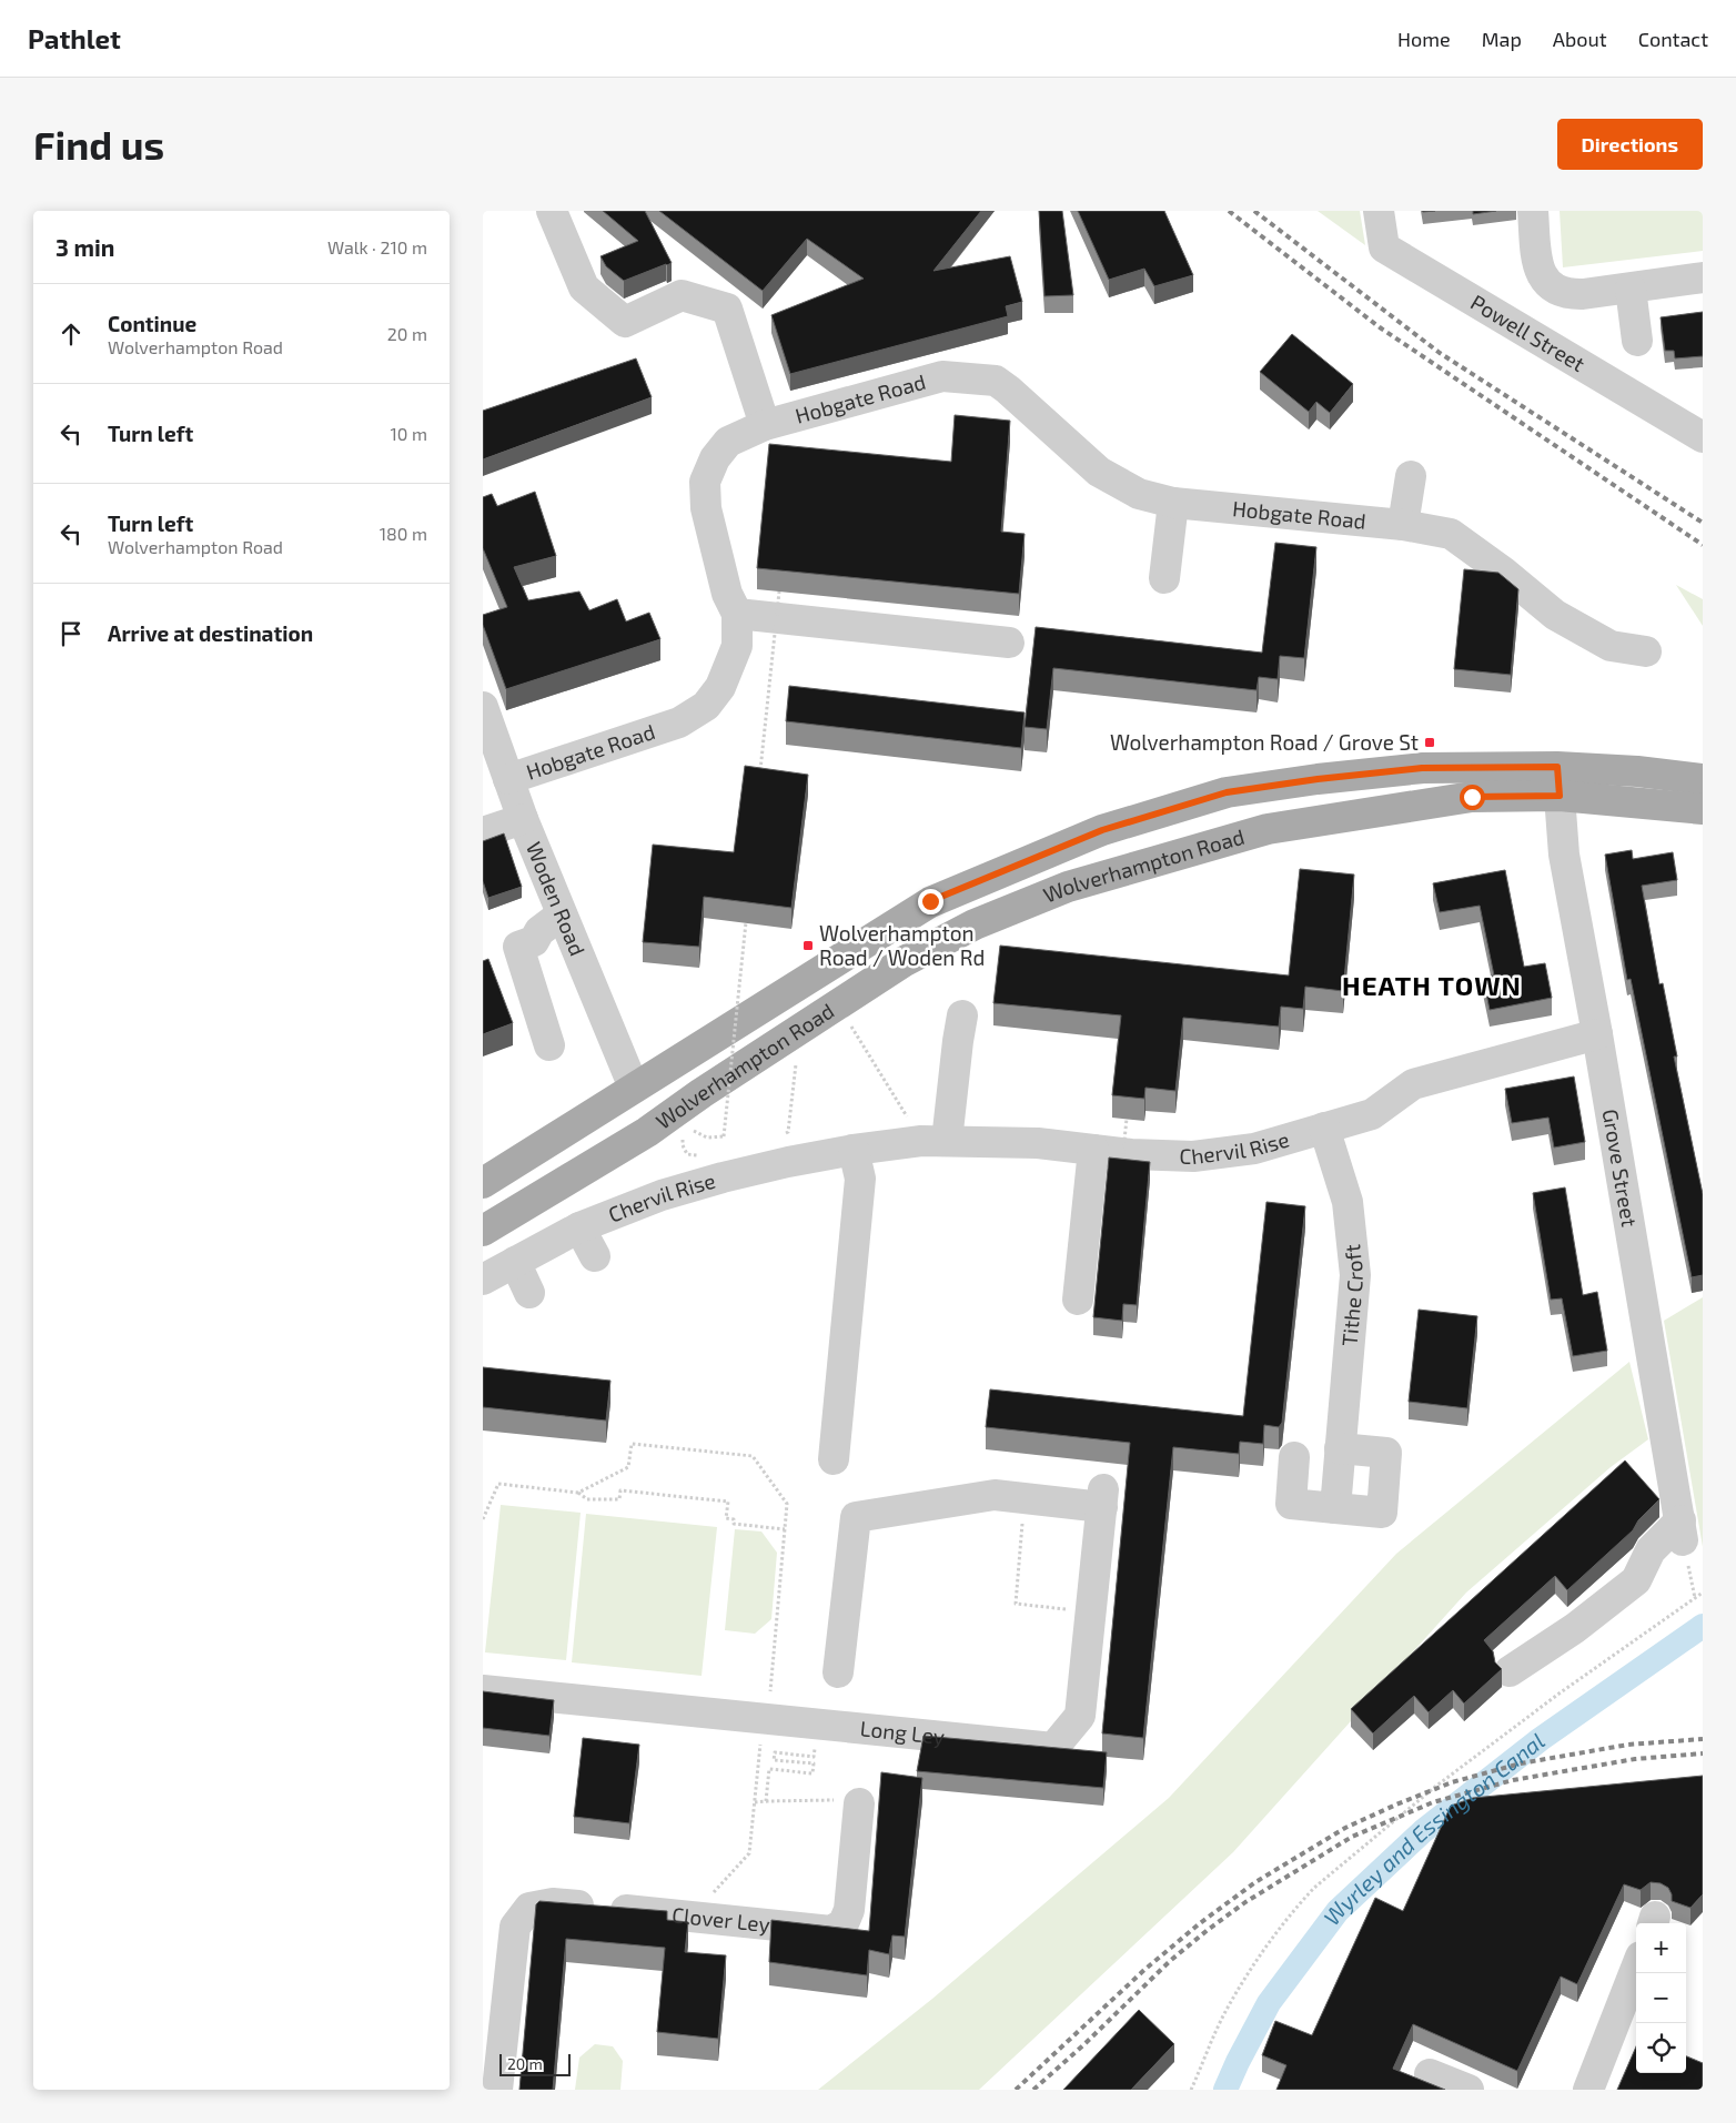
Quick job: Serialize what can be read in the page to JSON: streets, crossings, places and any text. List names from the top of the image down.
{
  "streets": {
    "main road": ["Wolverhampton Road"],
    "street": [
      "Powell Street",
      "Hobgate Road",
      "Woden Road",
      "Chervil Rise",
      "Grove Street",
      "Tithe Croft",
      "Long Ley",
      "Clover Ley"
    ]
  },
  "crossings": [
    ["Hobgate Road", "Woden Road"],
    ["Wolverhampton Road", "Woden Road"],
    ["Wolverhampton Road", "Grove Street"],
    ["Chervil Rise", "Grove Street"],
    ["Chervil Rise", "Tithe Croft"]
  ],
  "districts": ["HEATH TOWN"],
  "water": ["Wyrley and Essington Canal"],
  "places": {
    "transit": ["Wolverhampton Road / Grove St", "Wolverhampton Road / Woden Rd"]
  },
  "scale_bar": "20 m",
  "page": {
    "header": "Pathlet",
    "nav": [
      "Home",
      "Map",
      "About",
      "Contact"
    ],
    "buttons": "Directions",
    "title": "Find us",
    "heading": ["3 min", "Walk · 210 m"],
    "list": [
      ["Continue", "Wolverhampton Road", "20 m"],
      ["Turn left", "10 m"],
      ["Turn left", "Wolverhampton Road", "180 m"],
      "Arrive at destination"
    ],
    "map_buttons": ["+", "−"],
    "scale": "20 m"
  }
}
